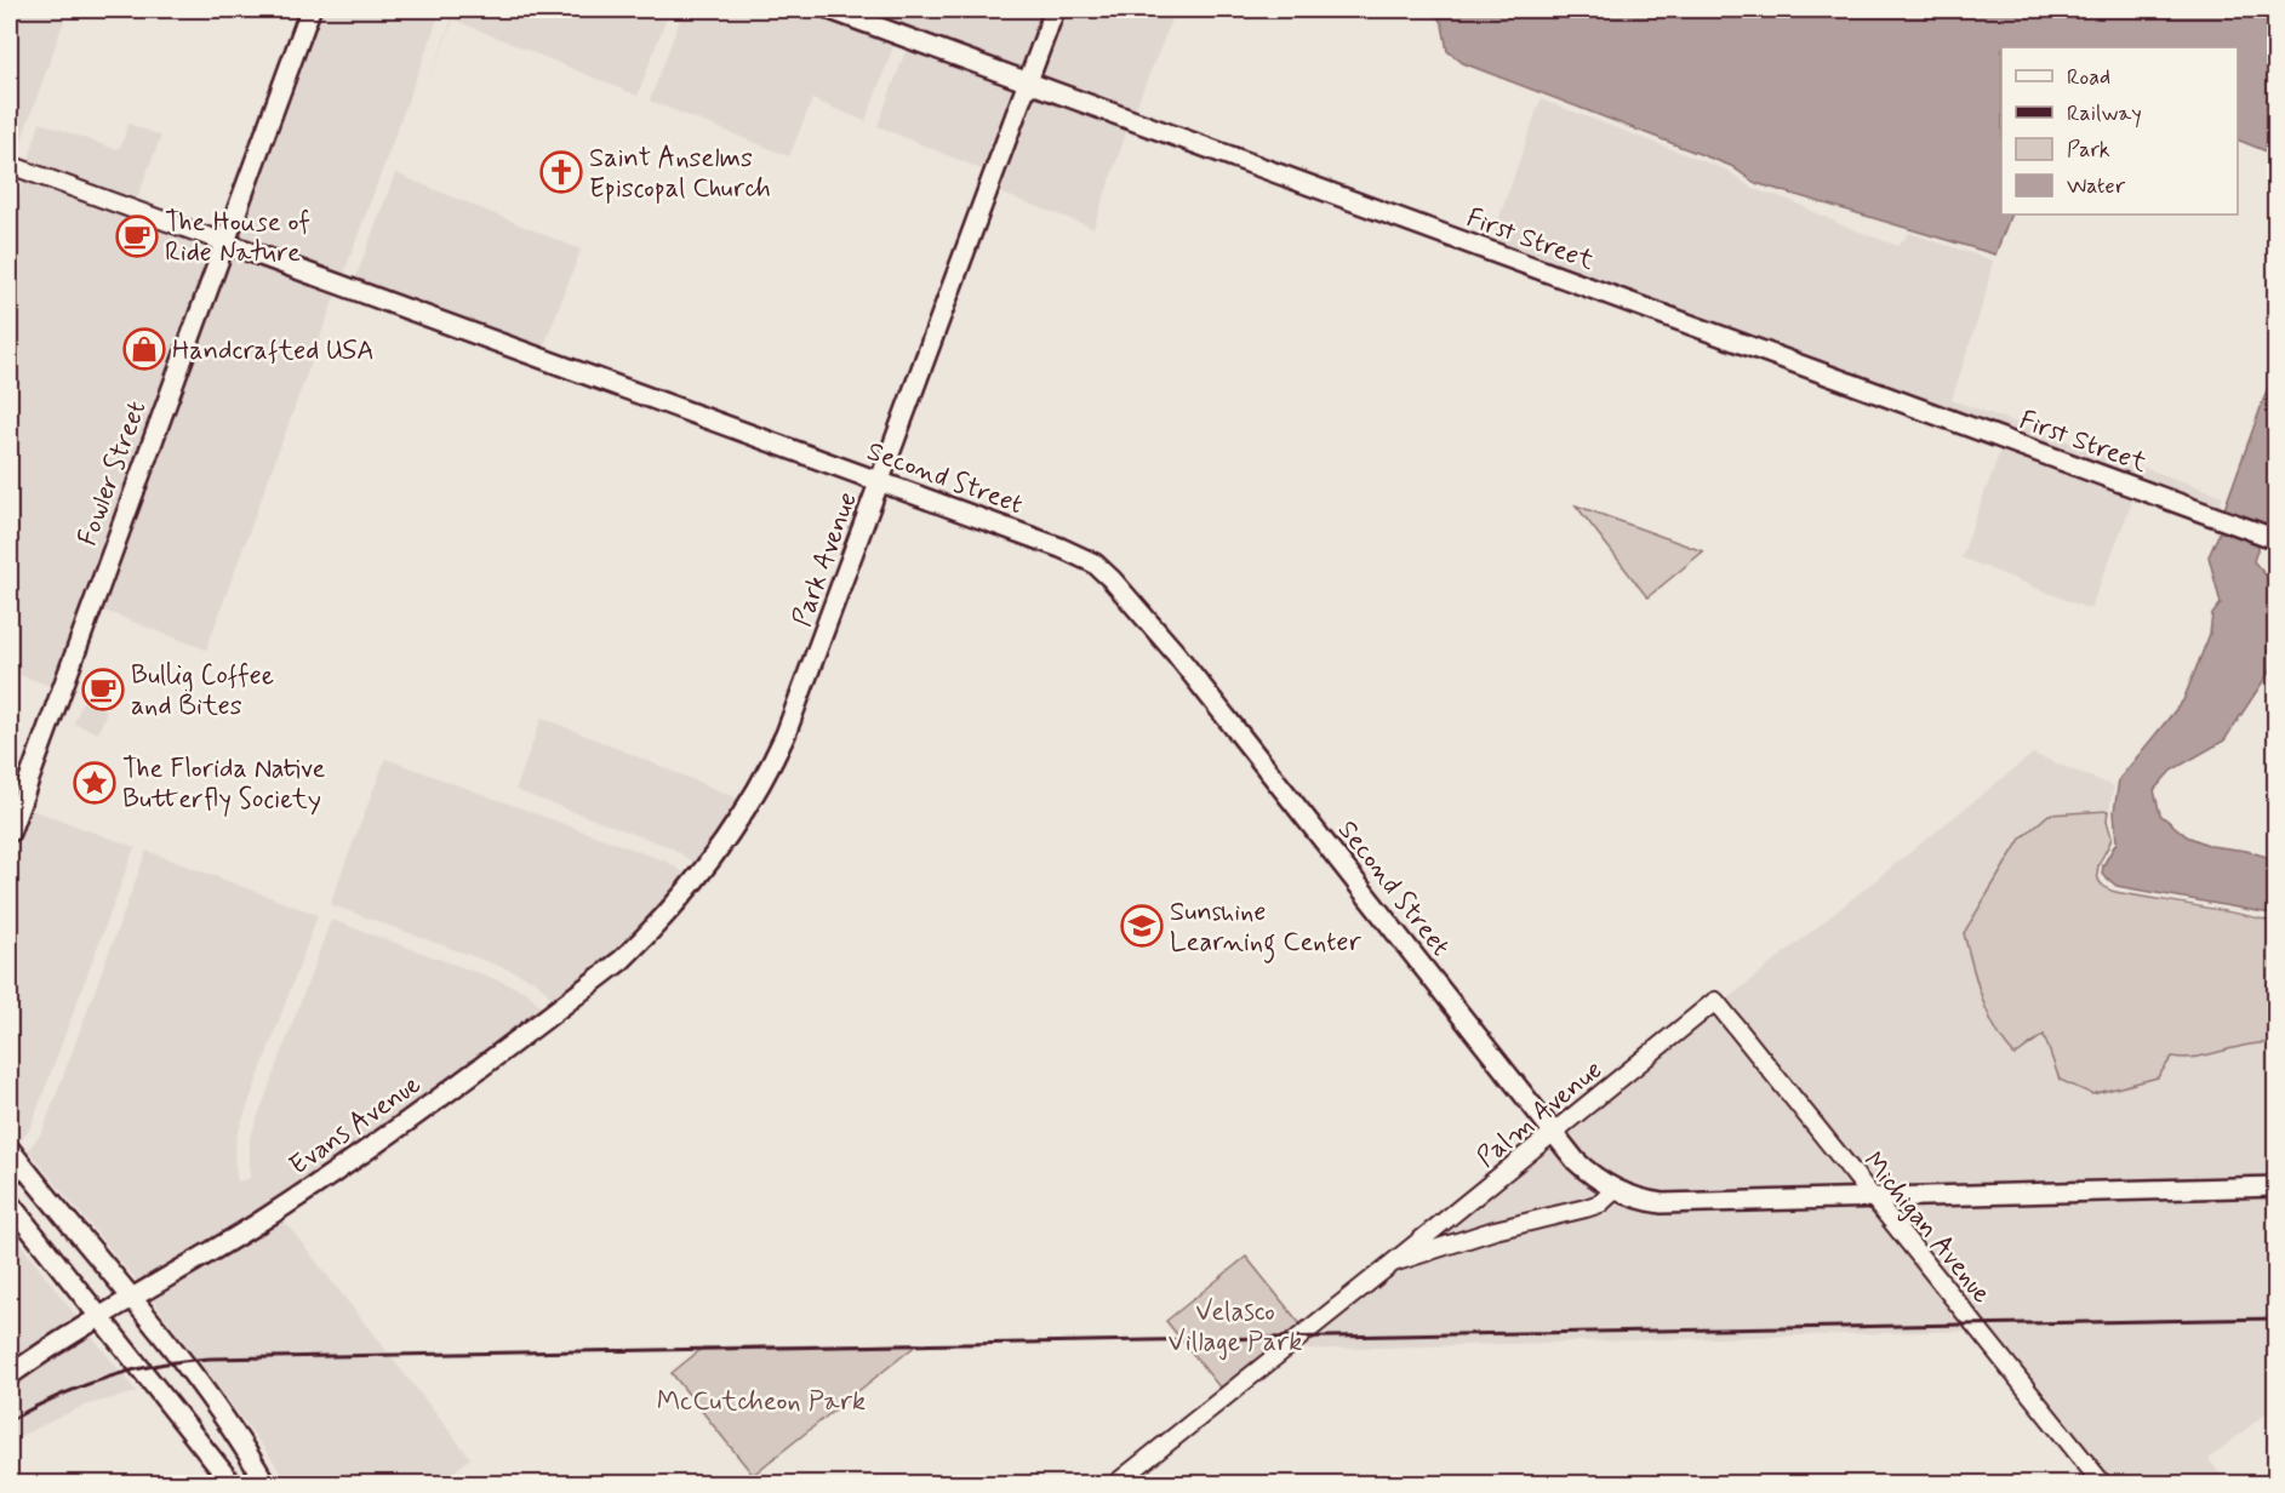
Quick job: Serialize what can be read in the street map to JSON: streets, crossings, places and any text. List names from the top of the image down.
{
  "streets": {
    "main road": [
      "First Street",
      "Fowler Street",
      "Second Street",
      "Park Avenue",
      "Evans Avenue"
    ],
    "street": ["Palm Avenue", "Michigan Avenue"]
  },
  "crossings": [
    ["First Street", "Park Avenue"],
    ["Fowler Street", "Second Street"],
    ["Second Street", "Park Avenue"],
    ["Second Street", "Palm Avenue"],
    ["Second Street", "Michigan Avenue"],
    ["Park Avenue", "Evans Avenue"],
    ["Palm Avenue", "Michigan Avenue"]
  ],
  "parks": ["Velasco Village Park", "McCutcheon Park"],
  "places": {
    "church": ["Saint Anselms Episcopal Church"],
    "cafe": ["The House of Ride Nature", "Bullig Coffee and Bites"],
    "shop": ["Handcrafted USA"],
    "place": ["The Florida Native Butterfly Society"],
    "school or university": ["Sunshine Learning Center"]
  },
  "legend": [
    "Road",
    "Railway",
    "Park",
    "Water"
  ]
}
